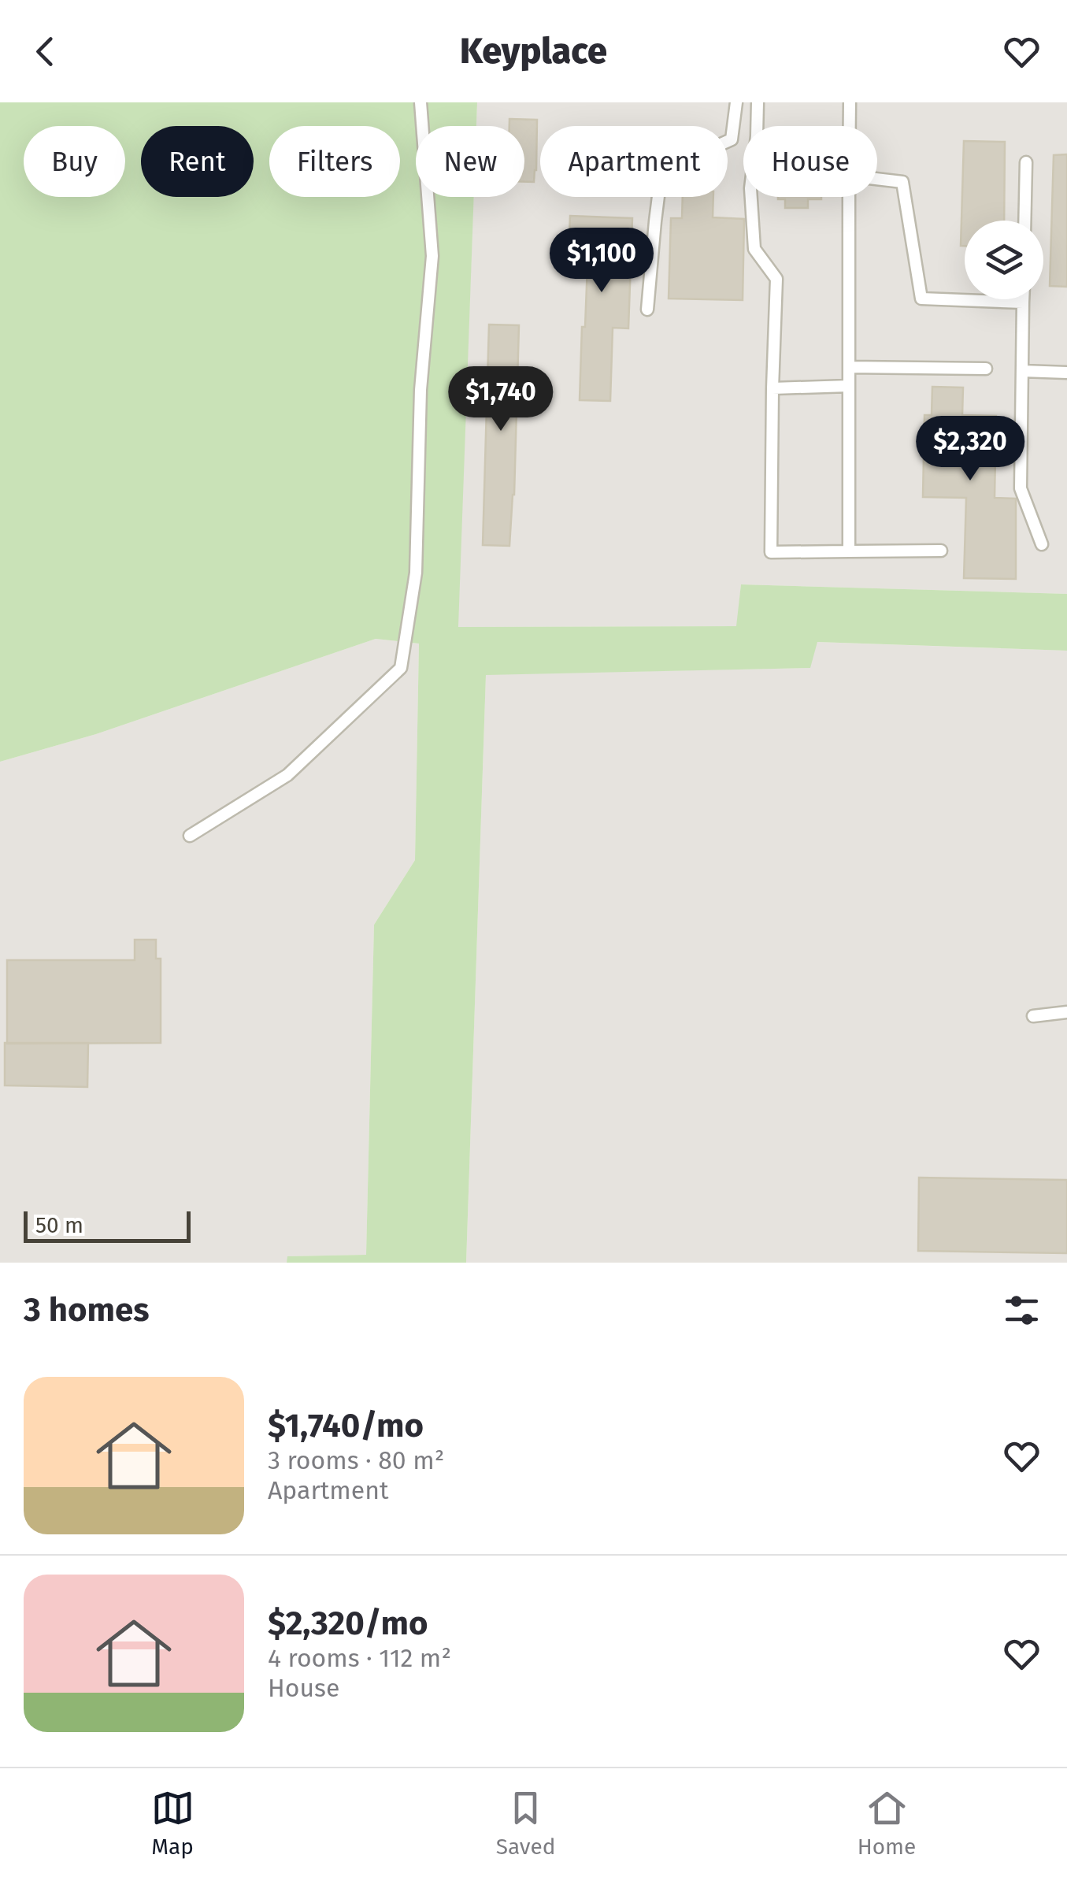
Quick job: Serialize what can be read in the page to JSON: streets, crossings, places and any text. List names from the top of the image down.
{
  "scale_bar": "50 m",
  "page": {
    "header": "Keyplace",
    "chip": [
      "Buy",
      "Rent",
      "Filters",
      "New",
      "Apartment",
      "House"
    ],
    "price": ["$1,100", "$1,740", "$2,320"],
    "scale": "50 m",
    "heading": "3 homes",
    "list": [
      {
        "name": "$1,740/mo",
        "note": "3 rooms · 80 m² · Apartment"
      },
      {
        "name": "$2,320/mo",
        "note": "4 rooms · 112 m² · House"
      }
    ],
    "tabs": ["Map", "Saved", "Home"]
  }
}
